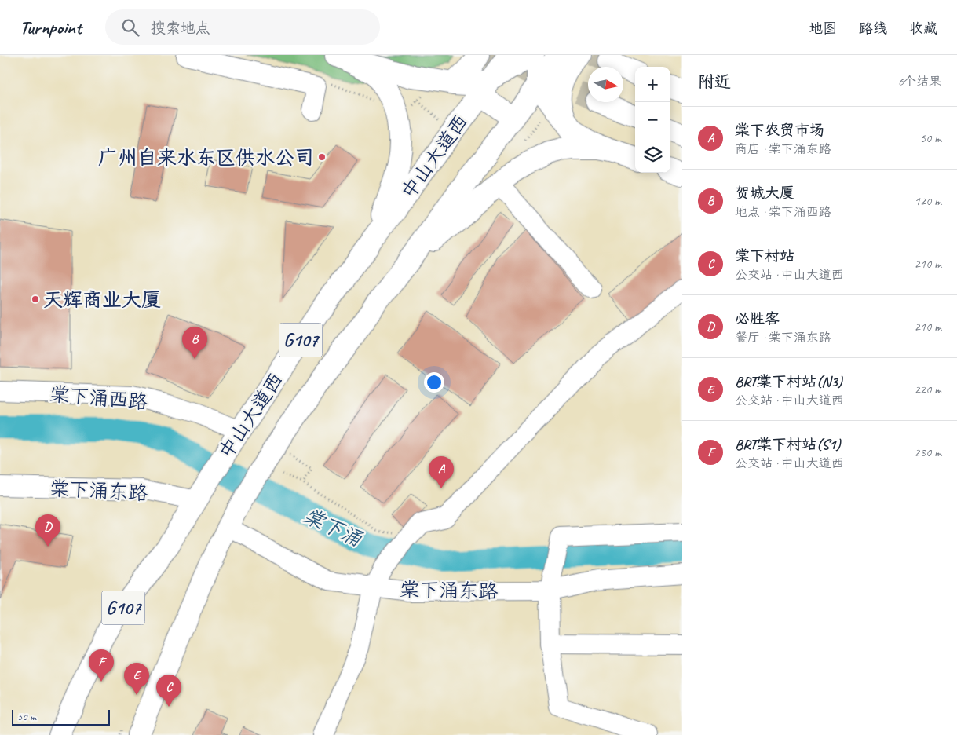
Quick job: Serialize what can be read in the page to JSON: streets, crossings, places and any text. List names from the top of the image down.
{
  "streets": {
    "highway": ["中山大道西", "G107"],
    "street": ["棠下涌西路", "棠下涌东路"]
  },
  "crossings": [
    ["中山大道西", "棠下涌西路"],
    ["中山大道西", "棠下涌东路"]
  ],
  "water": ["棠下涌"],
  "places": ["广州自来水东区供水公司", "天辉商业大厦"],
  "scale_bar": "50 m",
  "north": "right",
  "page": {
    "header": "Turnpoint",
    "search": "搜索地点",
    "nav": ["地图", "路线", "收藏"],
    "heading": ["附近", "6个结果"],
    "map_buttons": ["+", "−"],
    "list": [
      {
        "mark": "A",
        "name": "棠下农贸市场",
        "note": "商店 · 棠下涌东路",
        "value": "50 m"
      },
      {
        "mark": "B",
        "name": "贺城大厦",
        "note": "地点 · 棠下涌西路",
        "value": "120 m"
      },
      {
        "mark": "C",
        "name": "棠下村站",
        "note": "公交站 · 中山大道西",
        "value": "210 m"
      },
      {
        "mark": "D",
        "name": "必胜客",
        "note": "餐厅 · 棠下涌东路",
        "value": "210 m"
      },
      {
        "mark": "E",
        "name": "BRT棠下村站(N3)",
        "note": "公交站 · 中山大道西",
        "value": "220 m"
      },
      {
        "mark": "F",
        "name": "BRT棠下村站(S1)",
        "note": "公交站 · 中山大道西",
        "value": "230 m"
      }
    ],
    "pins": [
      "B",
      "A",
      "D",
      "F",
      "E",
      "C"
    ],
    "scale": "50 m"
  }
}
